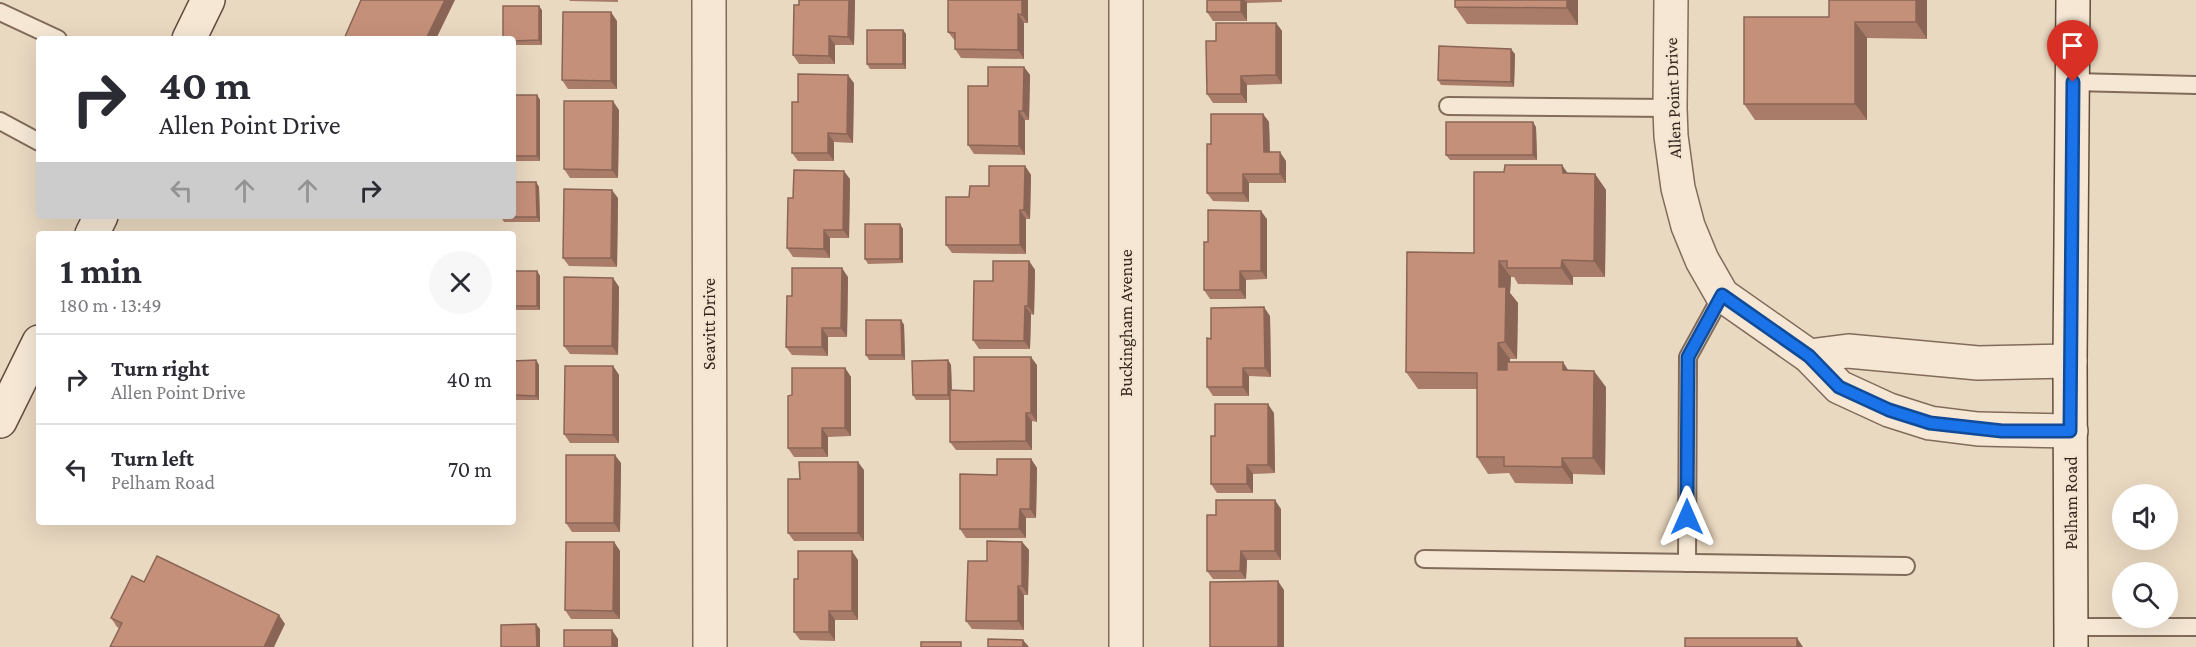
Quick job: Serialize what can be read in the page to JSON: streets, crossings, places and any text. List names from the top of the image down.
{
  "streets": {
    "street": [
      "Allen Point Drive",
      "Buckingham Avenue",
      "Seavitt Drive",
      "Pelham Road"
    ]
  },
  "crossings": [
    ["Allen Point Drive", "Pelham Road"]
  ],
  "page": {
    "turn": ["40 m", "Allen Point Drive"],
    "heading": ["1 min", "180 m · 13:49"],
    "list": [
      {
        "name": "Turn right",
        "note": "Allen Point Drive",
        "value": "40 m"
      },
      {
        "name": "Turn left",
        "note": "Pelham Road",
        "value": "70 m"
      }
    ]
  }
}
